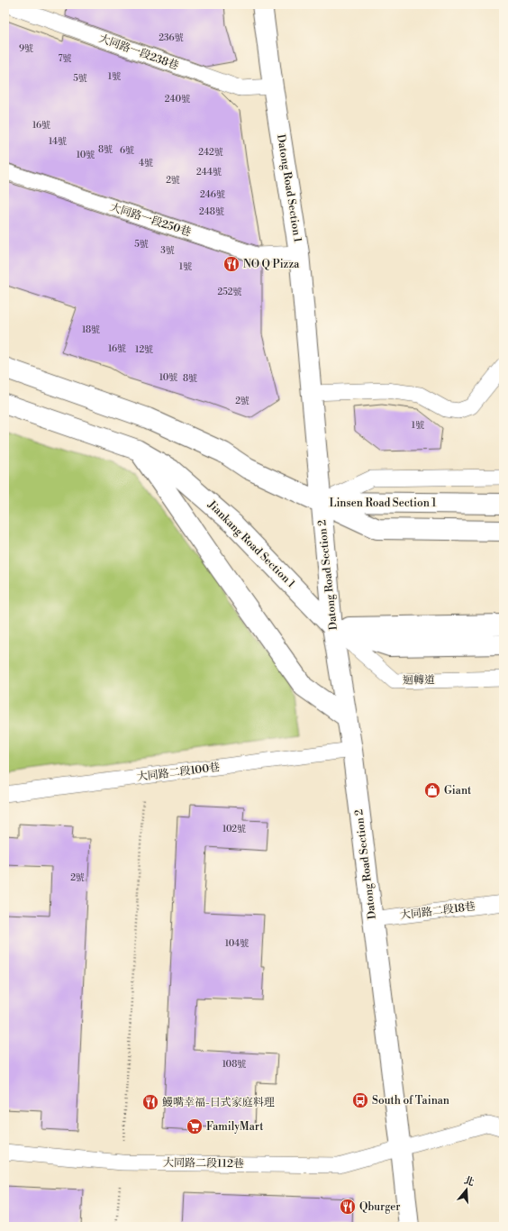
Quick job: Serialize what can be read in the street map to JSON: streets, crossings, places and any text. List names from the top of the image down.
{
  "streets": {
    "street": [
      "Datong Road Section 1",
      "Linsen Road Section 1",
      "Jiankang Road Section 1",
      "Datong Road Section 2"
    ],
    "lane": [
      "大同路一段238巷",
      "大同路一段250巷",
      "迴轉道",
      "大同路二段100巷",
      "大同路二段18巷",
      "大同路二段112巷"
    ]
  },
  "crossings": [
    ["大同路一段238巷", "Datong Road Section 1"],
    ["Datong Road Section 1", "大同路一段250巷"],
    ["Datong Road Section 1", "Linsen Road Section 1"],
    ["Datong Road Section 1", "Datong Road Section 2"],
    ["Linsen Road Section 1", "Datong Road Section 2"],
    ["Jiankang Road Section 1", "Datong Road Section 2"],
    ["Jiankang Road Section 1", "迴轉道"],
    ["Datong Road Section 2", "迴轉道"],
    ["Datong Road Section 2", "大同路二段100巷"],
    ["Datong Road Section 2", "大同路二段18巷"],
    ["Datong Road Section 2", "大同路二段112巷"]
  ],
  "places": {
    "restaurant": ["NO Q Pizza", "鰻嘴幸福-日式家庭料理", "Qburger"],
    "shop": ["Giant"],
    "bus stop": ["South of Tainan"],
    "supermarket": ["FamilyMart"]
  },
  "house_numbers": [
    "236號",
    "9號",
    "7號",
    "1號",
    "5號",
    "240號",
    "16號",
    "14號",
    "8號",
    "6號",
    "242號",
    "10號",
    "4號",
    "244號",
    "2號",
    "246號",
    "248號",
    "5號",
    "3號",
    "1號",
    "252號",
    "18號",
    "16號",
    "12號",
    "10號",
    "8號",
    "2號",
    "1號",
    "102號",
    "2號",
    "104號",
    "108號"
  ],
  "north": "top"
}
